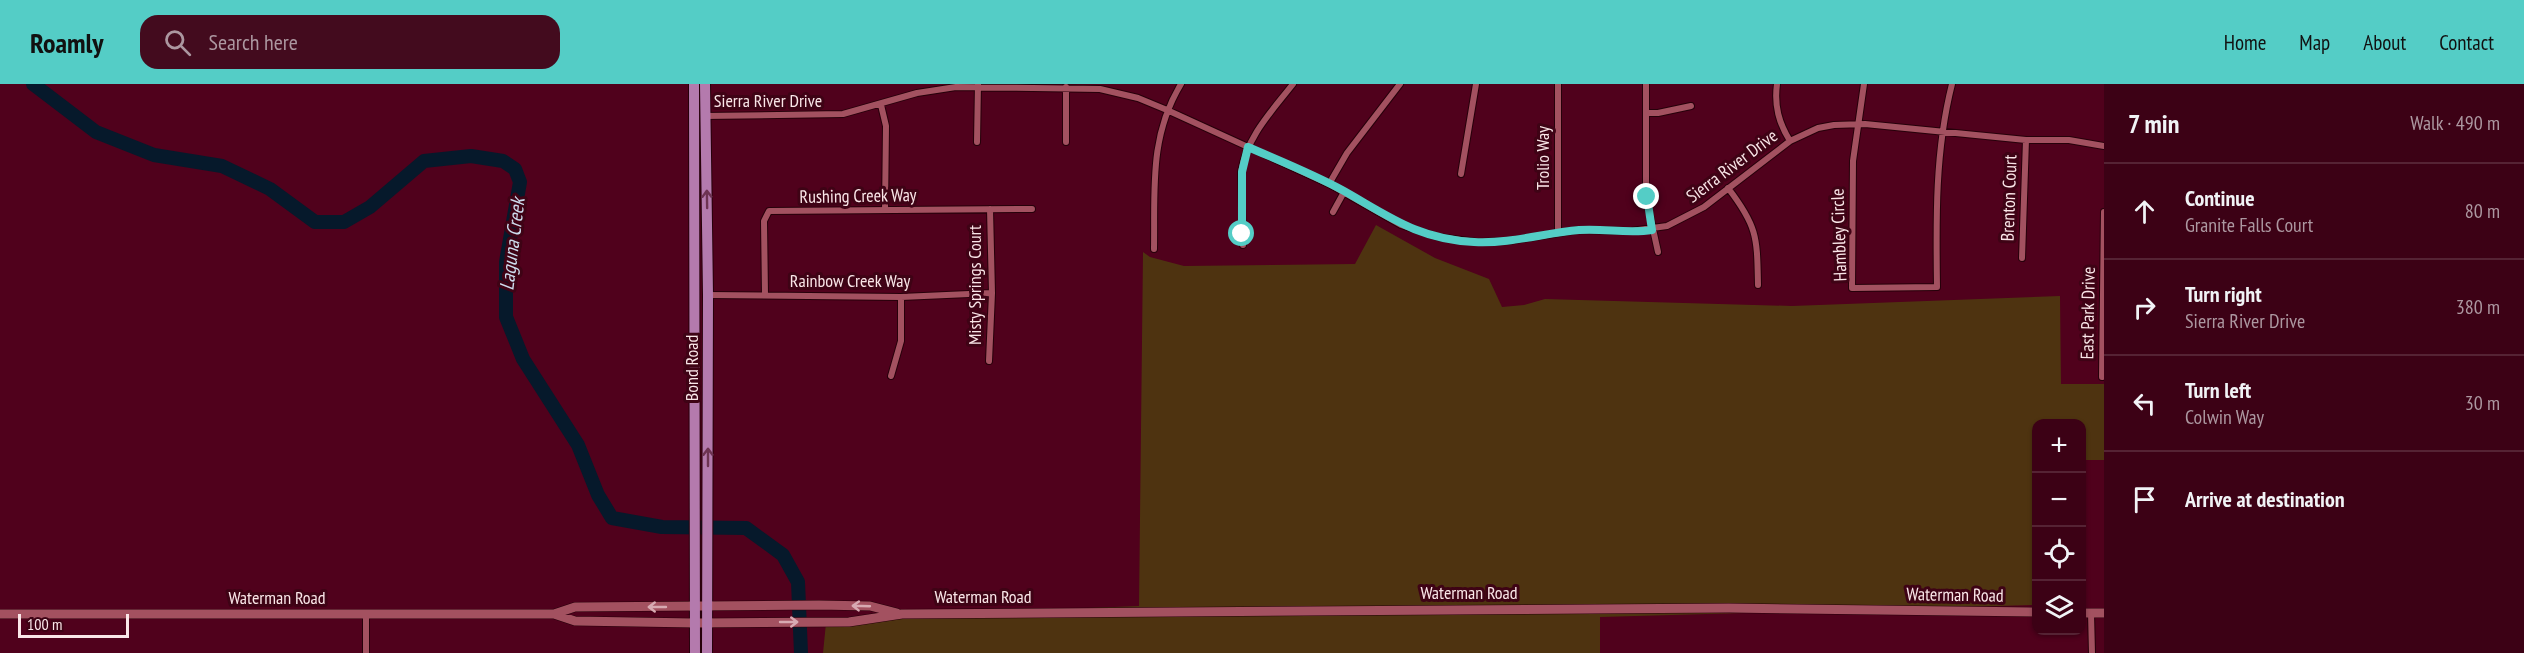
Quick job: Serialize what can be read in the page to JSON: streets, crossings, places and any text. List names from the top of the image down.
{
  "streets": {
    "main road": ["Bond Road", "Waterman Road"],
    "street": [
      "Sierra River Drive",
      "Trolio Way",
      "Rushing Creek Way",
      "Brenton Court",
      "Hambley Circle",
      "Rainbow Creek Way",
      "Misty Springs Court",
      "East Park Drive"
    ]
  },
  "crossings": [
    ["Sierra River Drive", "Trolio Way"],
    ["Sierra River Drive", "Brenton Court"],
    ["Sierra River Drive", "Hambley Circle"],
    ["Sierra River Drive", "Bond Road"],
    ["Rushing Creek Way", "Rainbow Creek Way"],
    ["Rushing Creek Way", "Misty Springs Court"],
    ["Rainbow Creek Way", "Misty Springs Court"],
    ["Rainbow Creek Way", "Bond Road"],
    ["Bond Road", "Waterman Road"]
  ],
  "water": ["Laguna Creek"],
  "scale_bar": "100 m",
  "page": {
    "header": "Roamly",
    "search": "Search here",
    "nav": [
      "Home",
      "Map",
      "About",
      "Contact"
    ],
    "heading": ["7 min", "Walk · 490 m"],
    "list": [
      ["Continue", "Granite Falls Court", "80 m"],
      ["Turn right", "Sierra River Drive", "380 m"],
      ["Turn left", "Colwin Way", "30 m"],
      "Arrive at destination"
    ],
    "map_buttons": ["+", "−"],
    "scale": "100 m"
  }
}
